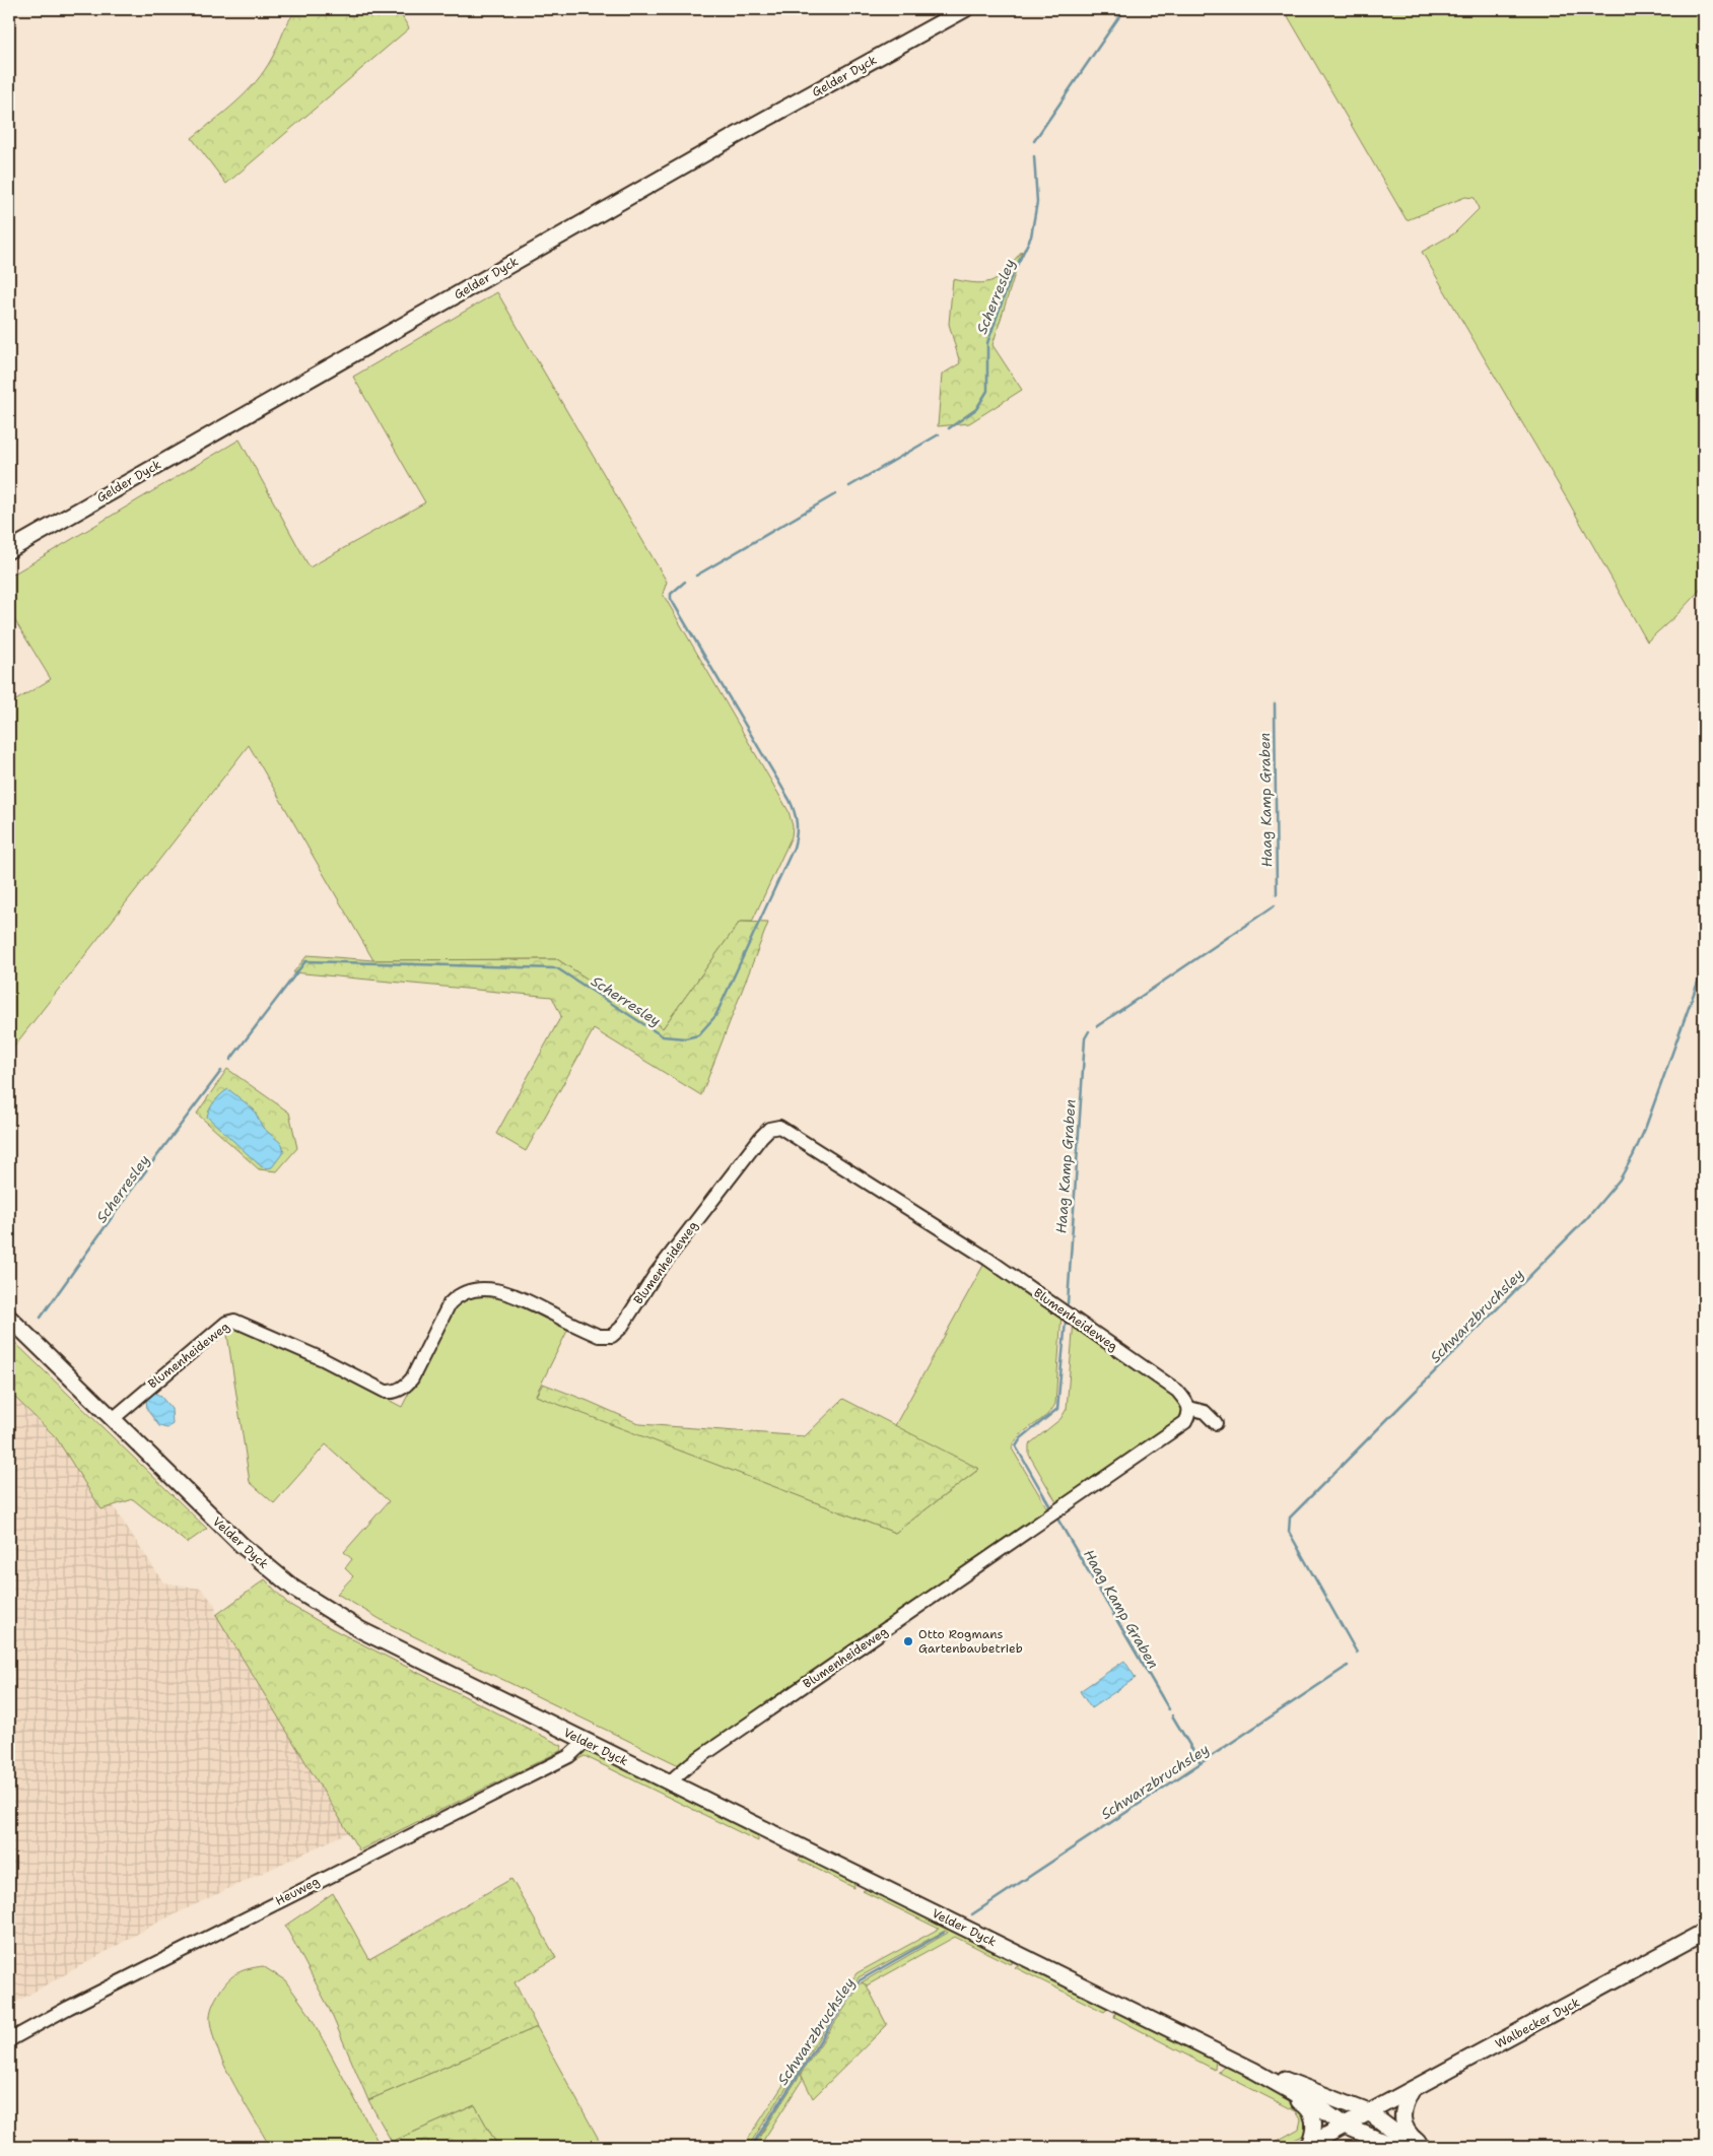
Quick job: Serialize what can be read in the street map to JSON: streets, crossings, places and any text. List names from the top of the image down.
{
  "streets": {
    "main road": ["Gelder Dyck", "Velder Dyck", "Walbecker Dyck"],
    "street": ["Blumenheideweg", "Heuweg"]
  },
  "crossings": [
    ["Blumenheideweg", "Velder Dyck"],
    ["Velder Dyck", "Heuweg"],
    ["Velder Dyck", "Walbecker Dyck"]
  ],
  "water": ["Scherresley", "Haag Kamp Graben", "Schwarzbruchsley"],
  "places": ["Otto Rogmans Gartenbaubetrieb"]
}
